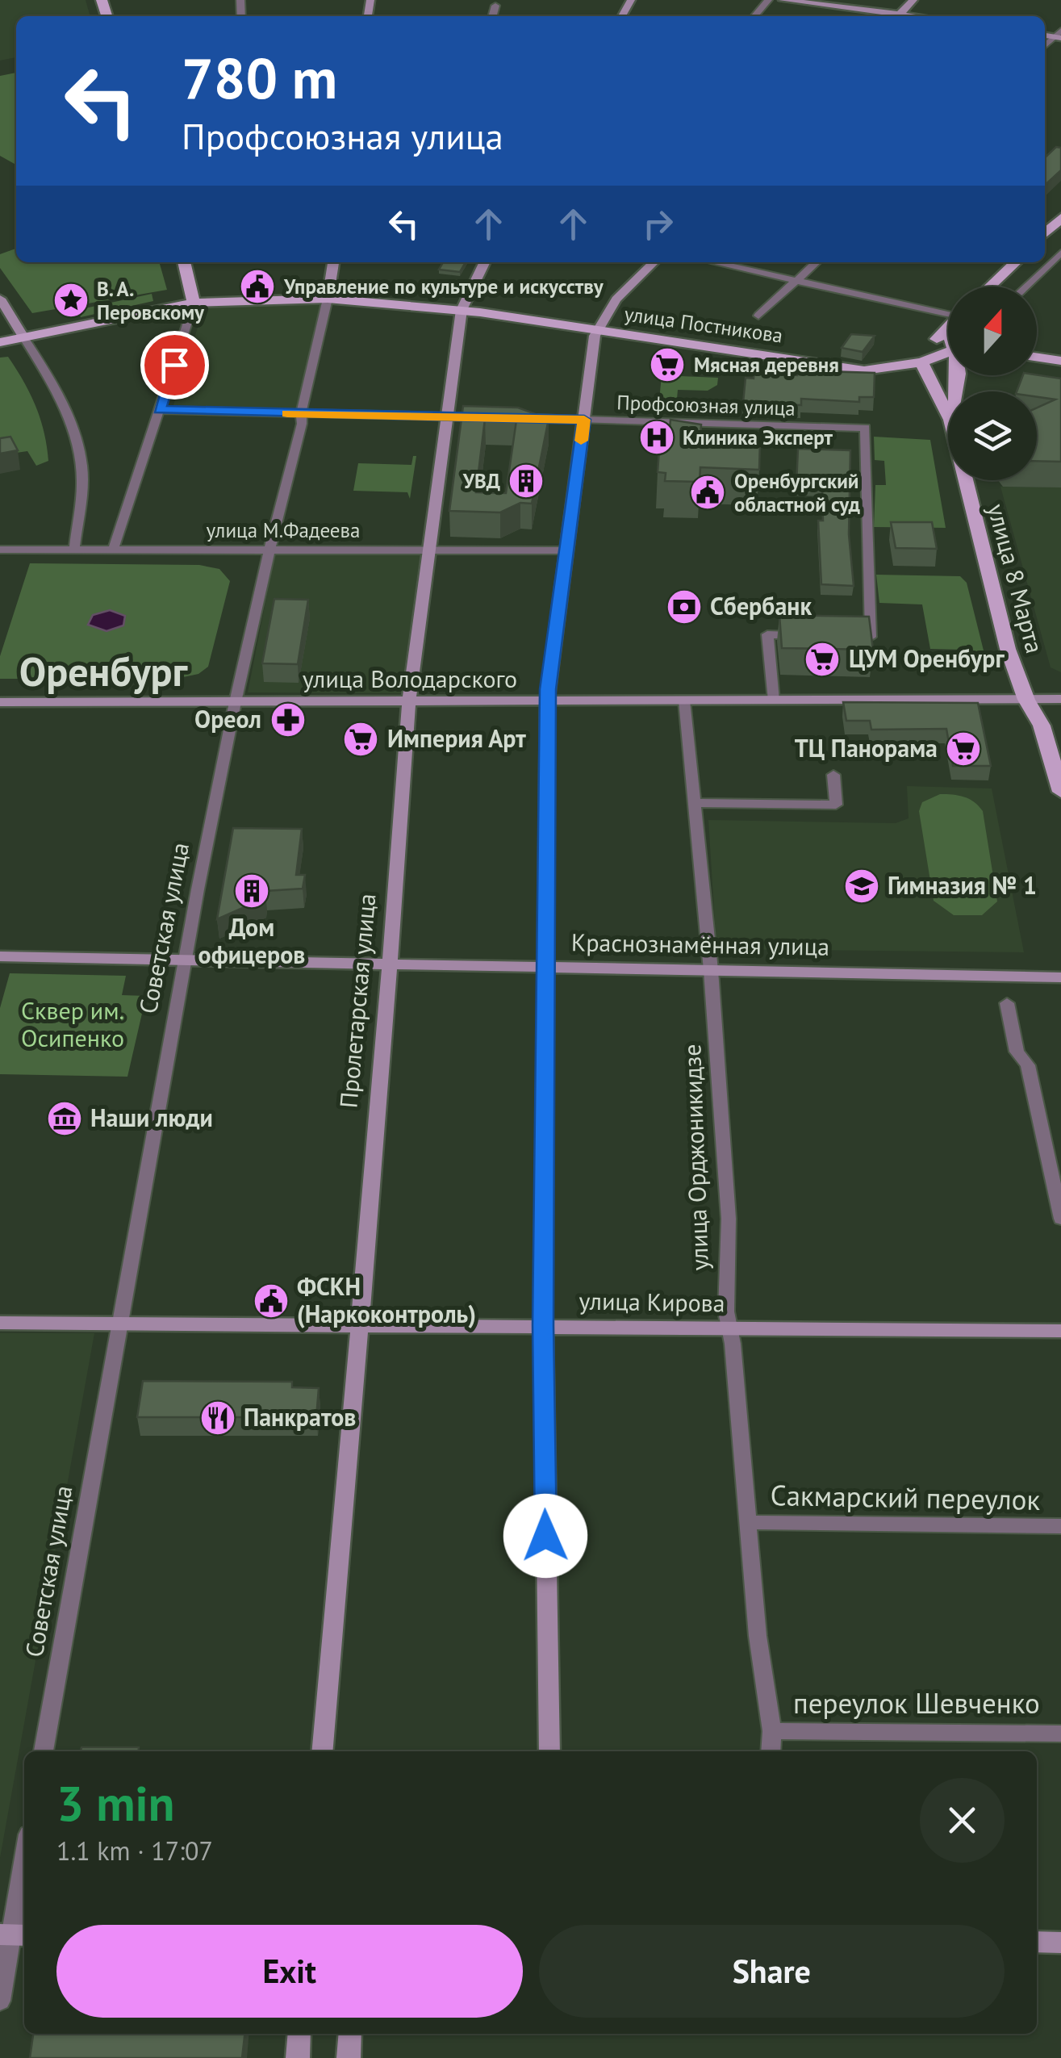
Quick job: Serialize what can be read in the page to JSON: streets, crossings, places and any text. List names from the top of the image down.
{
  "streets": {
    "main road": [
      "улица Постникова",
      "улица 8 Марта",
      "улица Володарского",
      "Советская улица",
      "Краснознамённая улица",
      "Пролетарская улица",
      "улица Кирова"
    ],
    "street": [
      "Профсоюзная улица",
      "улица М.Фадеева",
      "улица Орджоникидзе",
      "Сакмарский переулок",
      "переулок Шевченко"
    ]
  },
  "crossings": [
    ["улица Постникова", "улица 8 Марта"],
    ["улица Постникова", "Советская улица"],
    ["улица Постникова", "Пролетарская улица"],
    ["улица М.Фадеева", "Советская улица"],
    ["улица М.Фадеева", "Пролетарская улица"],
    ["улица 8 Марта", "улица Володарского"],
    ["улица Володарского", "Советская улица"],
    ["улица Володарского", "Пролетарская улица"],
    ["улица Володарского", "улица Орджоникидзе"],
    ["Советская улица", "Краснознамённая улица"],
    ["Советская улица", "улица Кирова"],
    ["Краснознамённая улица", "Пролетарская улица"],
    ["Краснознамённая улица", "улица Орджоникидзе"],
    ["Пролетарская улица", "улица Кирова"],
    ["улица Орджоникидзе", "улица Кирова"],
    ["улица Орджоникидзе", "Сакмарский переулок"],
    ["улица Орджоникидзе", "переулок Шевченко"]
  ],
  "districts": ["Оренбург"],
  "parks": ["Сквер им. Осипенко"],
  "places": {
    "public building": ["Управление по культуре и искусству", "Оренбургский областной суд", "ФСКН (Наркоконтроль)"],
    "place": ["В. А. Перовскому"],
    "supermarket": [
      "Мясная деревня",
      "ЦУМ Оренбург",
      "Империя Арт",
      "ТЦ Панорама"
    ],
    "hospital": ["Клиника Эксперт"],
    "building": ["УВД", "Дом офицеров"],
    "bank": ["Сбербанк"],
    "pharmacy": ["Ореол"],
    "school or university": ["Гимназия № 1"],
    "museum": ["Наши люди"],
    "restaurant": ["Панкратов"]
  },
  "north": "top",
  "page": {
    "turn": ["780 m", "Профсоюзная улица"],
    "heading": ["3 min", "1.1 km · 17:07"],
    "buttons": ["Exit", "Share"]
  }
}
